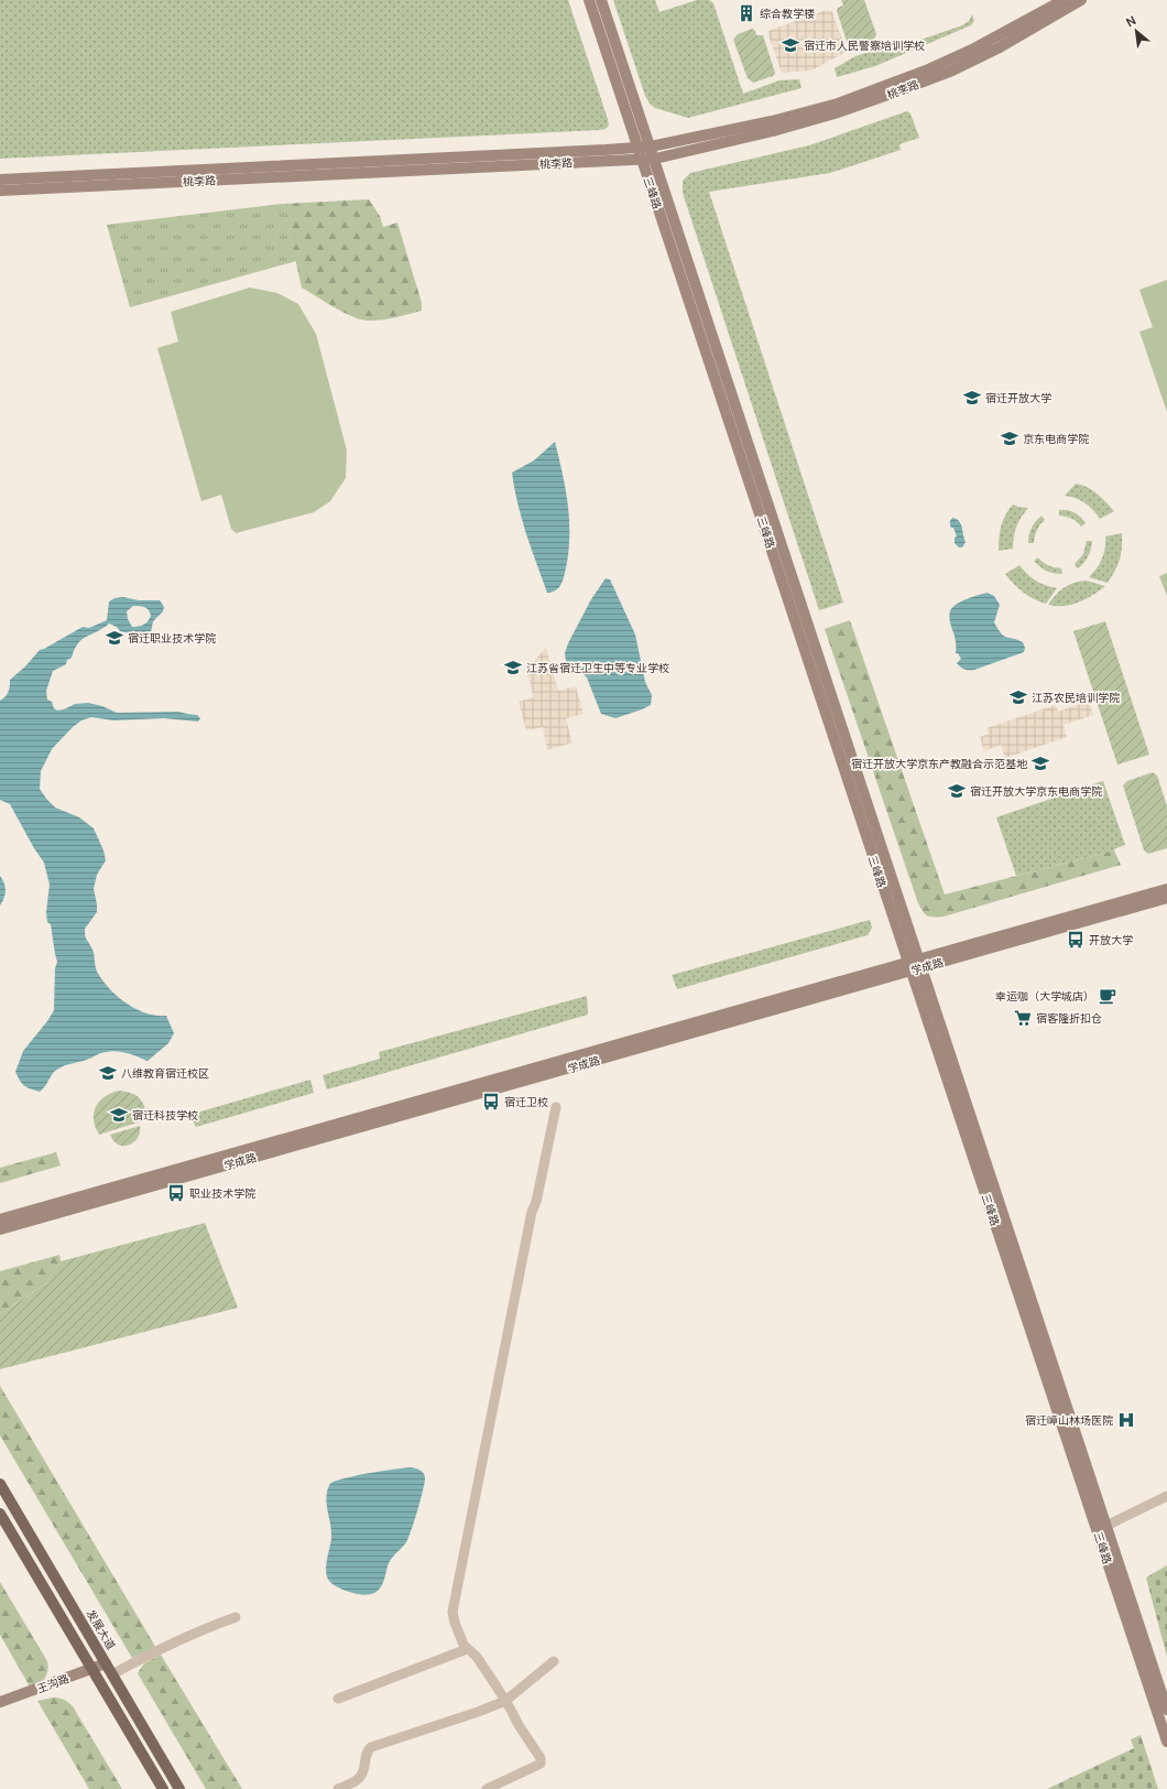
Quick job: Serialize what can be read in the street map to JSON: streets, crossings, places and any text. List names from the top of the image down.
{
  "streets": {
    "main road": [
      "桃李路",
      "三峰路",
      "学成路",
      "发展大道",
      "王沟路"
    ]
  },
  "crossings": [
    ["桃李路", "三峰路"],
    ["三峰路", "学成路"],
    ["发展大道", "王沟路"]
  ],
  "places": {
    "building": ["综合教学楼"],
    "school or university": [
      "宿迁市人民警察培训学校",
      "宿迁开放大学",
      "京东电商学院",
      "宿迁职业技术学院",
      "江苏省宿迁卫生中等专业学校",
      "江苏农民培训学院",
      "宿迁开放大学京东产教融合示范基地",
      "宿迁开放大学京东电商学院",
      "八维教育宿迁校区",
      "宿迁科技学校"
    ],
    "bus stop": ["开放大学", "宿迁卫校", "职业技术学院"],
    "cafe": ["幸运咖（大学城店）"],
    "supermarket": ["宿客隆折扣仓"],
    "hospital": ["宿迁嶂山林场医院"]
  },
  "north": "top left"
}
